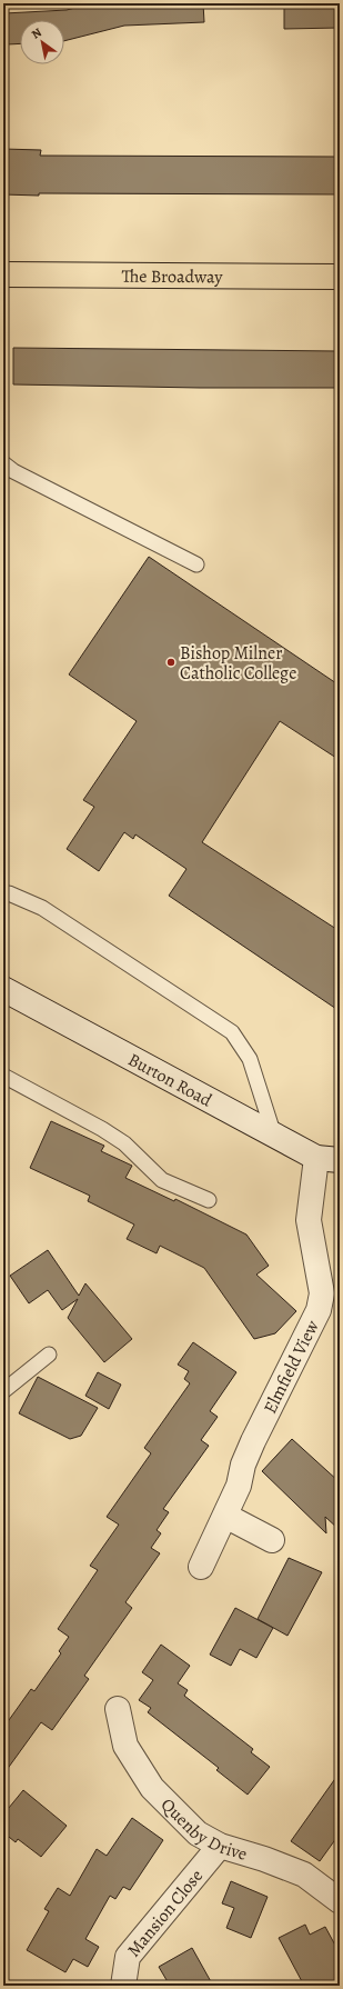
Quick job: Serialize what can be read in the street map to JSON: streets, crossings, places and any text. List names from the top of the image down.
{
  "streets": {
    "main road": ["The Broadway"],
    "street": [
      "Burton Road",
      "Elmfield View",
      "Quenby Drive",
      "Mansion Close"
    ]
  },
  "crossings": [
    ["Burton Road", "Elmfield View"],
    ["Quenby Drive", "Mansion Close"]
  ],
  "places": ["Bishop Milner Catholic College"],
  "north": "top left"
}
